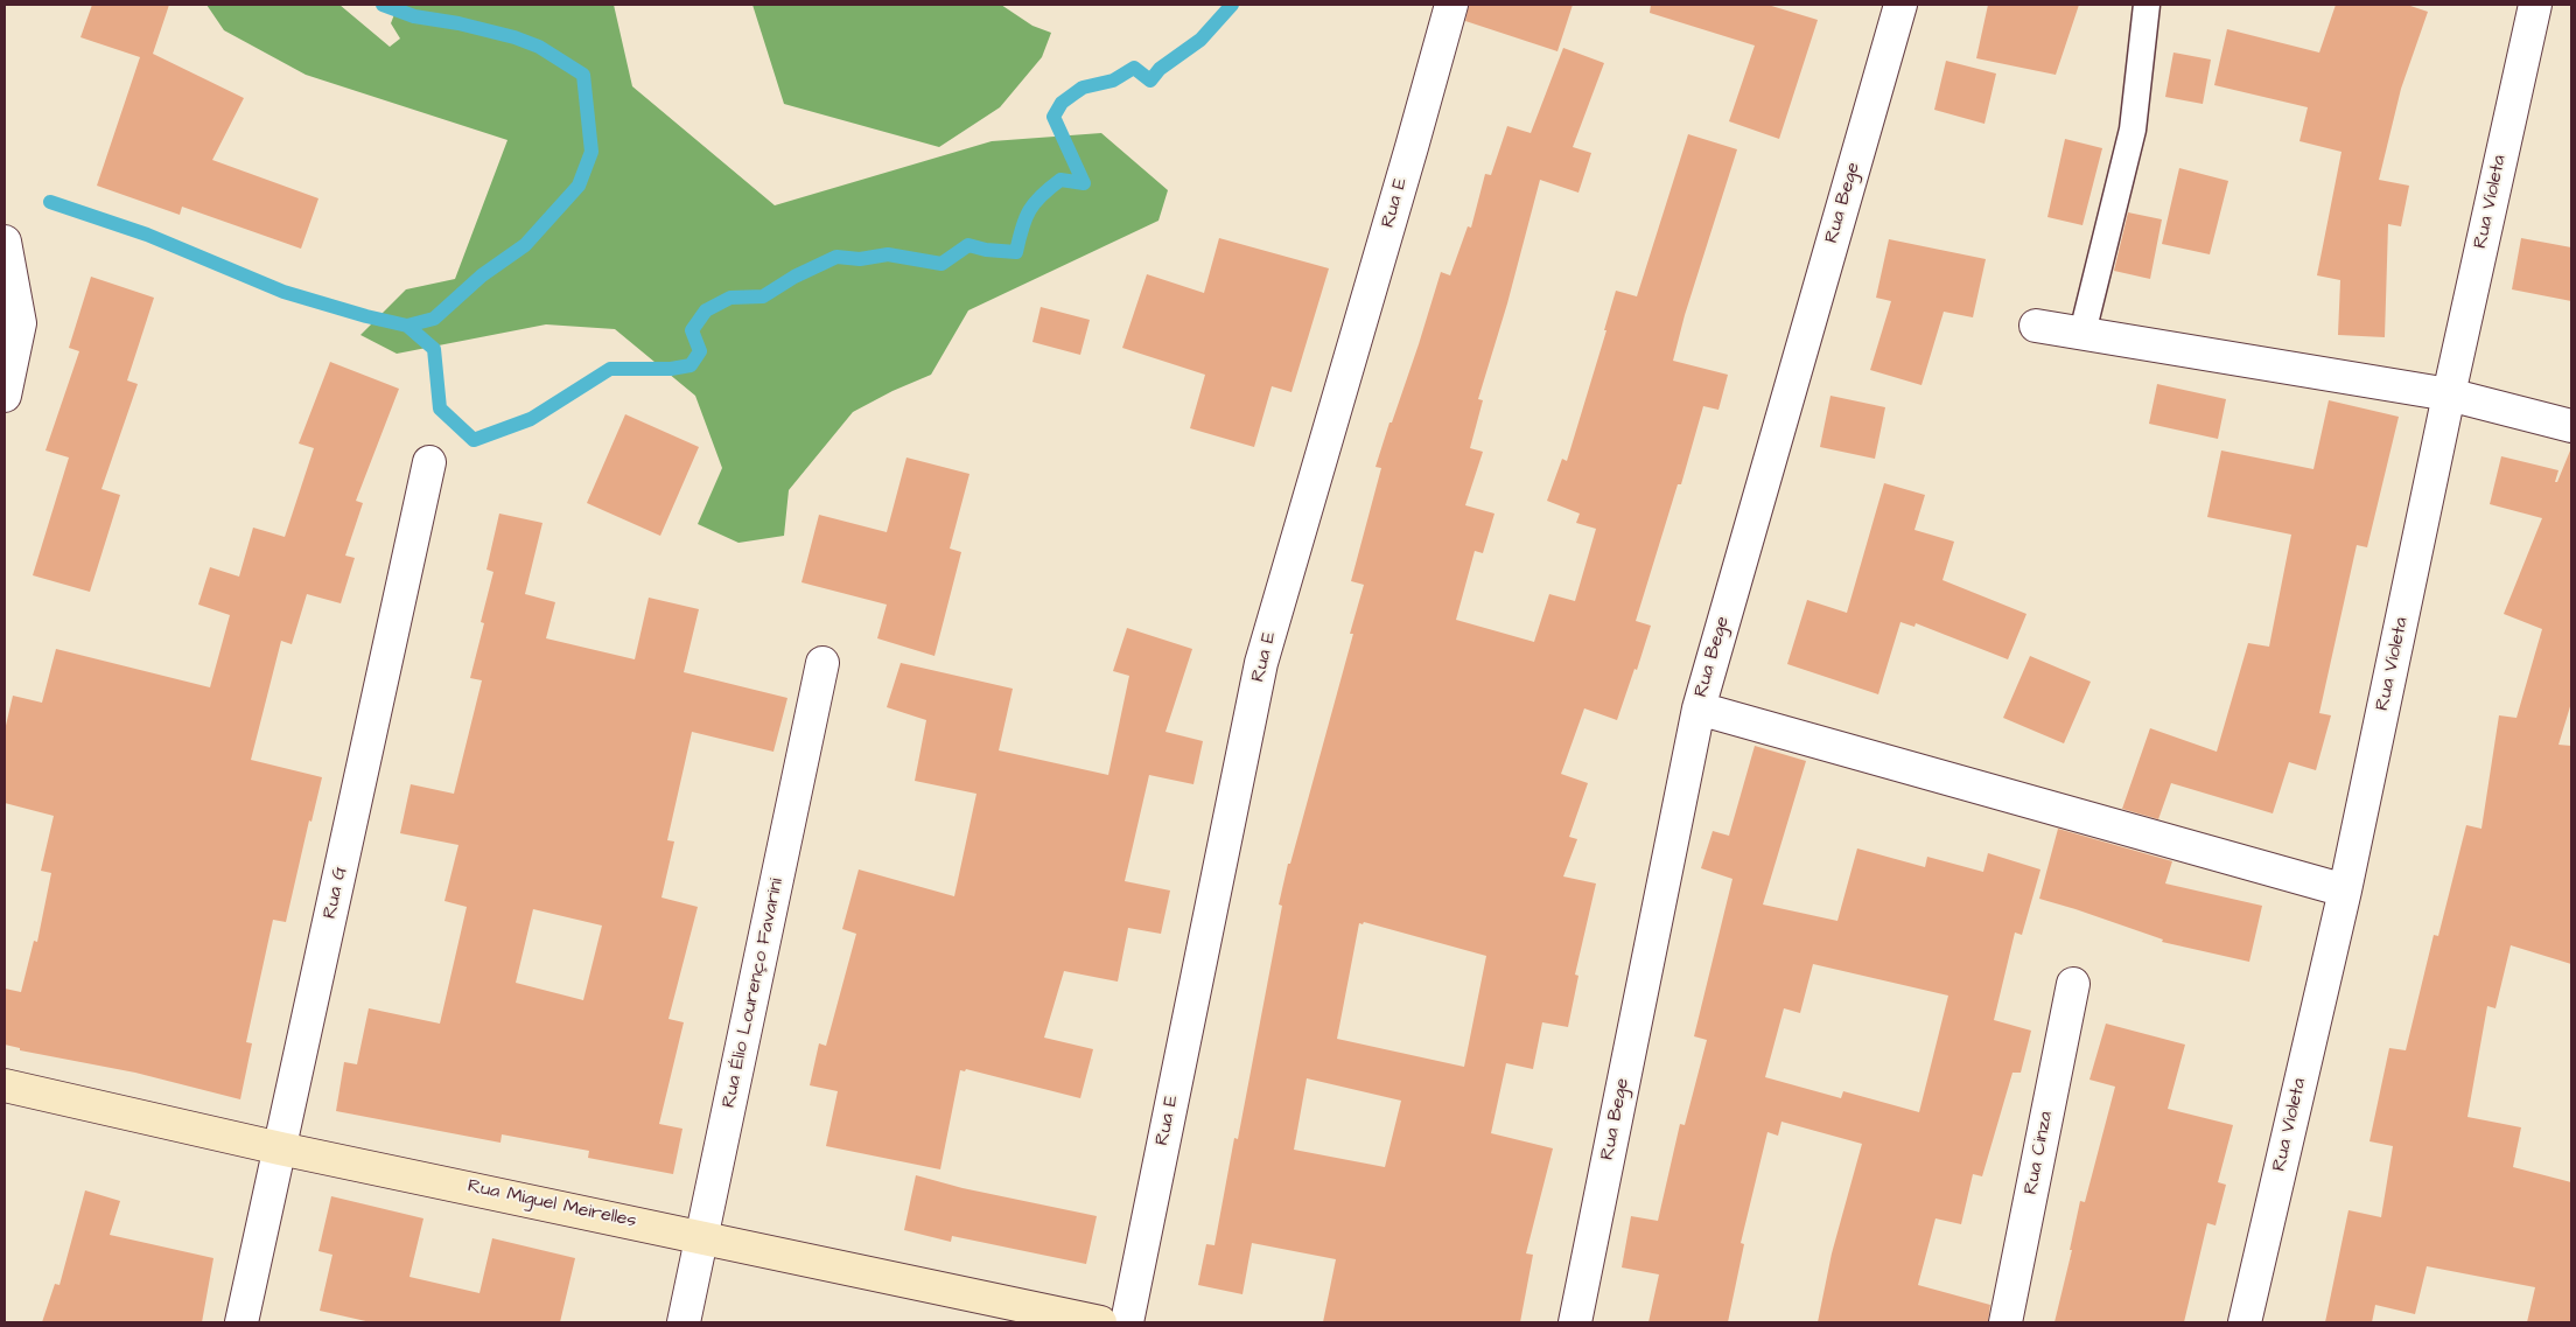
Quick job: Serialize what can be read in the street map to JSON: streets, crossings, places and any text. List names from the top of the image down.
{
  "streets": {
    "street": [
      "Rua Violeta",
      "Rua E",
      "Rua Bege",
      "Rua G",
      "Rua Élio Lourenço Favarini",
      "Rua Cinza",
      "Rua Miguel Meirelles"
    ]
  },
  "crossings": [
    ["Rua G", "Rua Miguel Meirelles"],
    ["Rua Élio Lourenço Favarini", "Rua Miguel Meirelles"]
  ]
}
